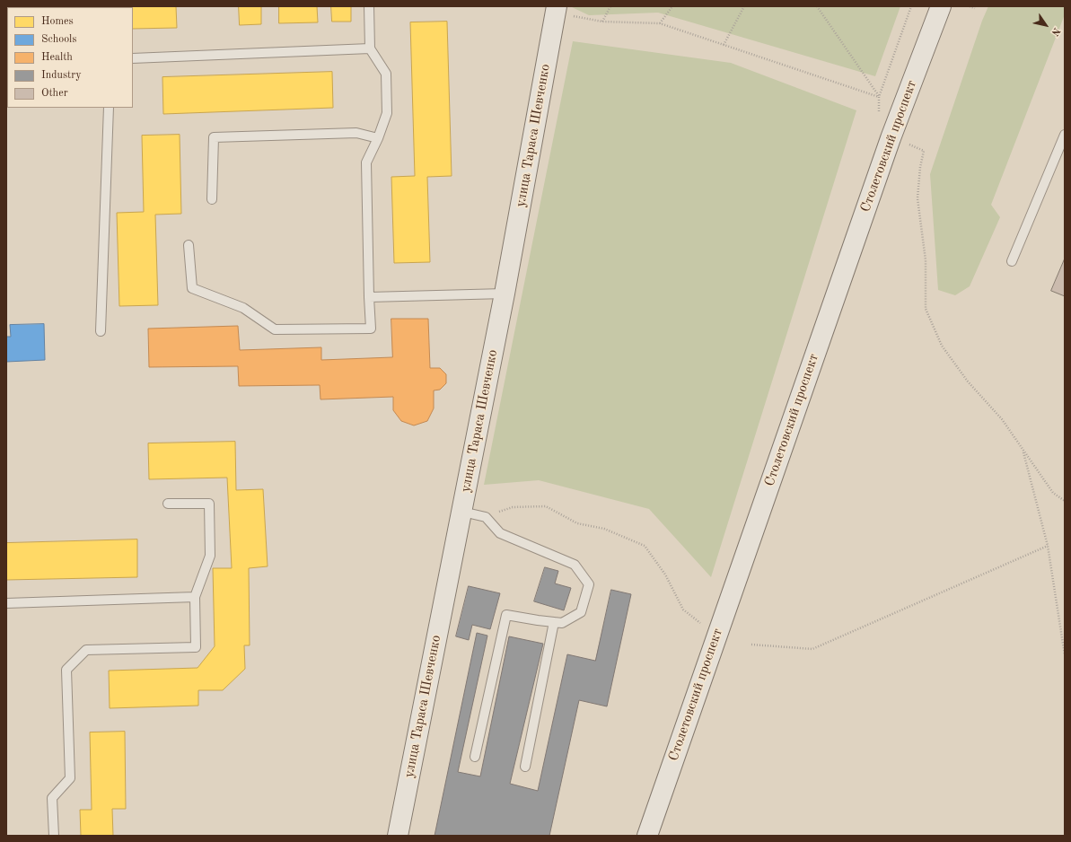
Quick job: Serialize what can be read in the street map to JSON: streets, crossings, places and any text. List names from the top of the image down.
{
  "streets": {
    "main road": ["улица Тараса Шевченко", "Столетовский проспект"]
  },
  "legend": [
    "Homes",
    "Schools",
    "Health",
    "Industry",
    "Other"
  ],
  "north": "bottom right"
}
